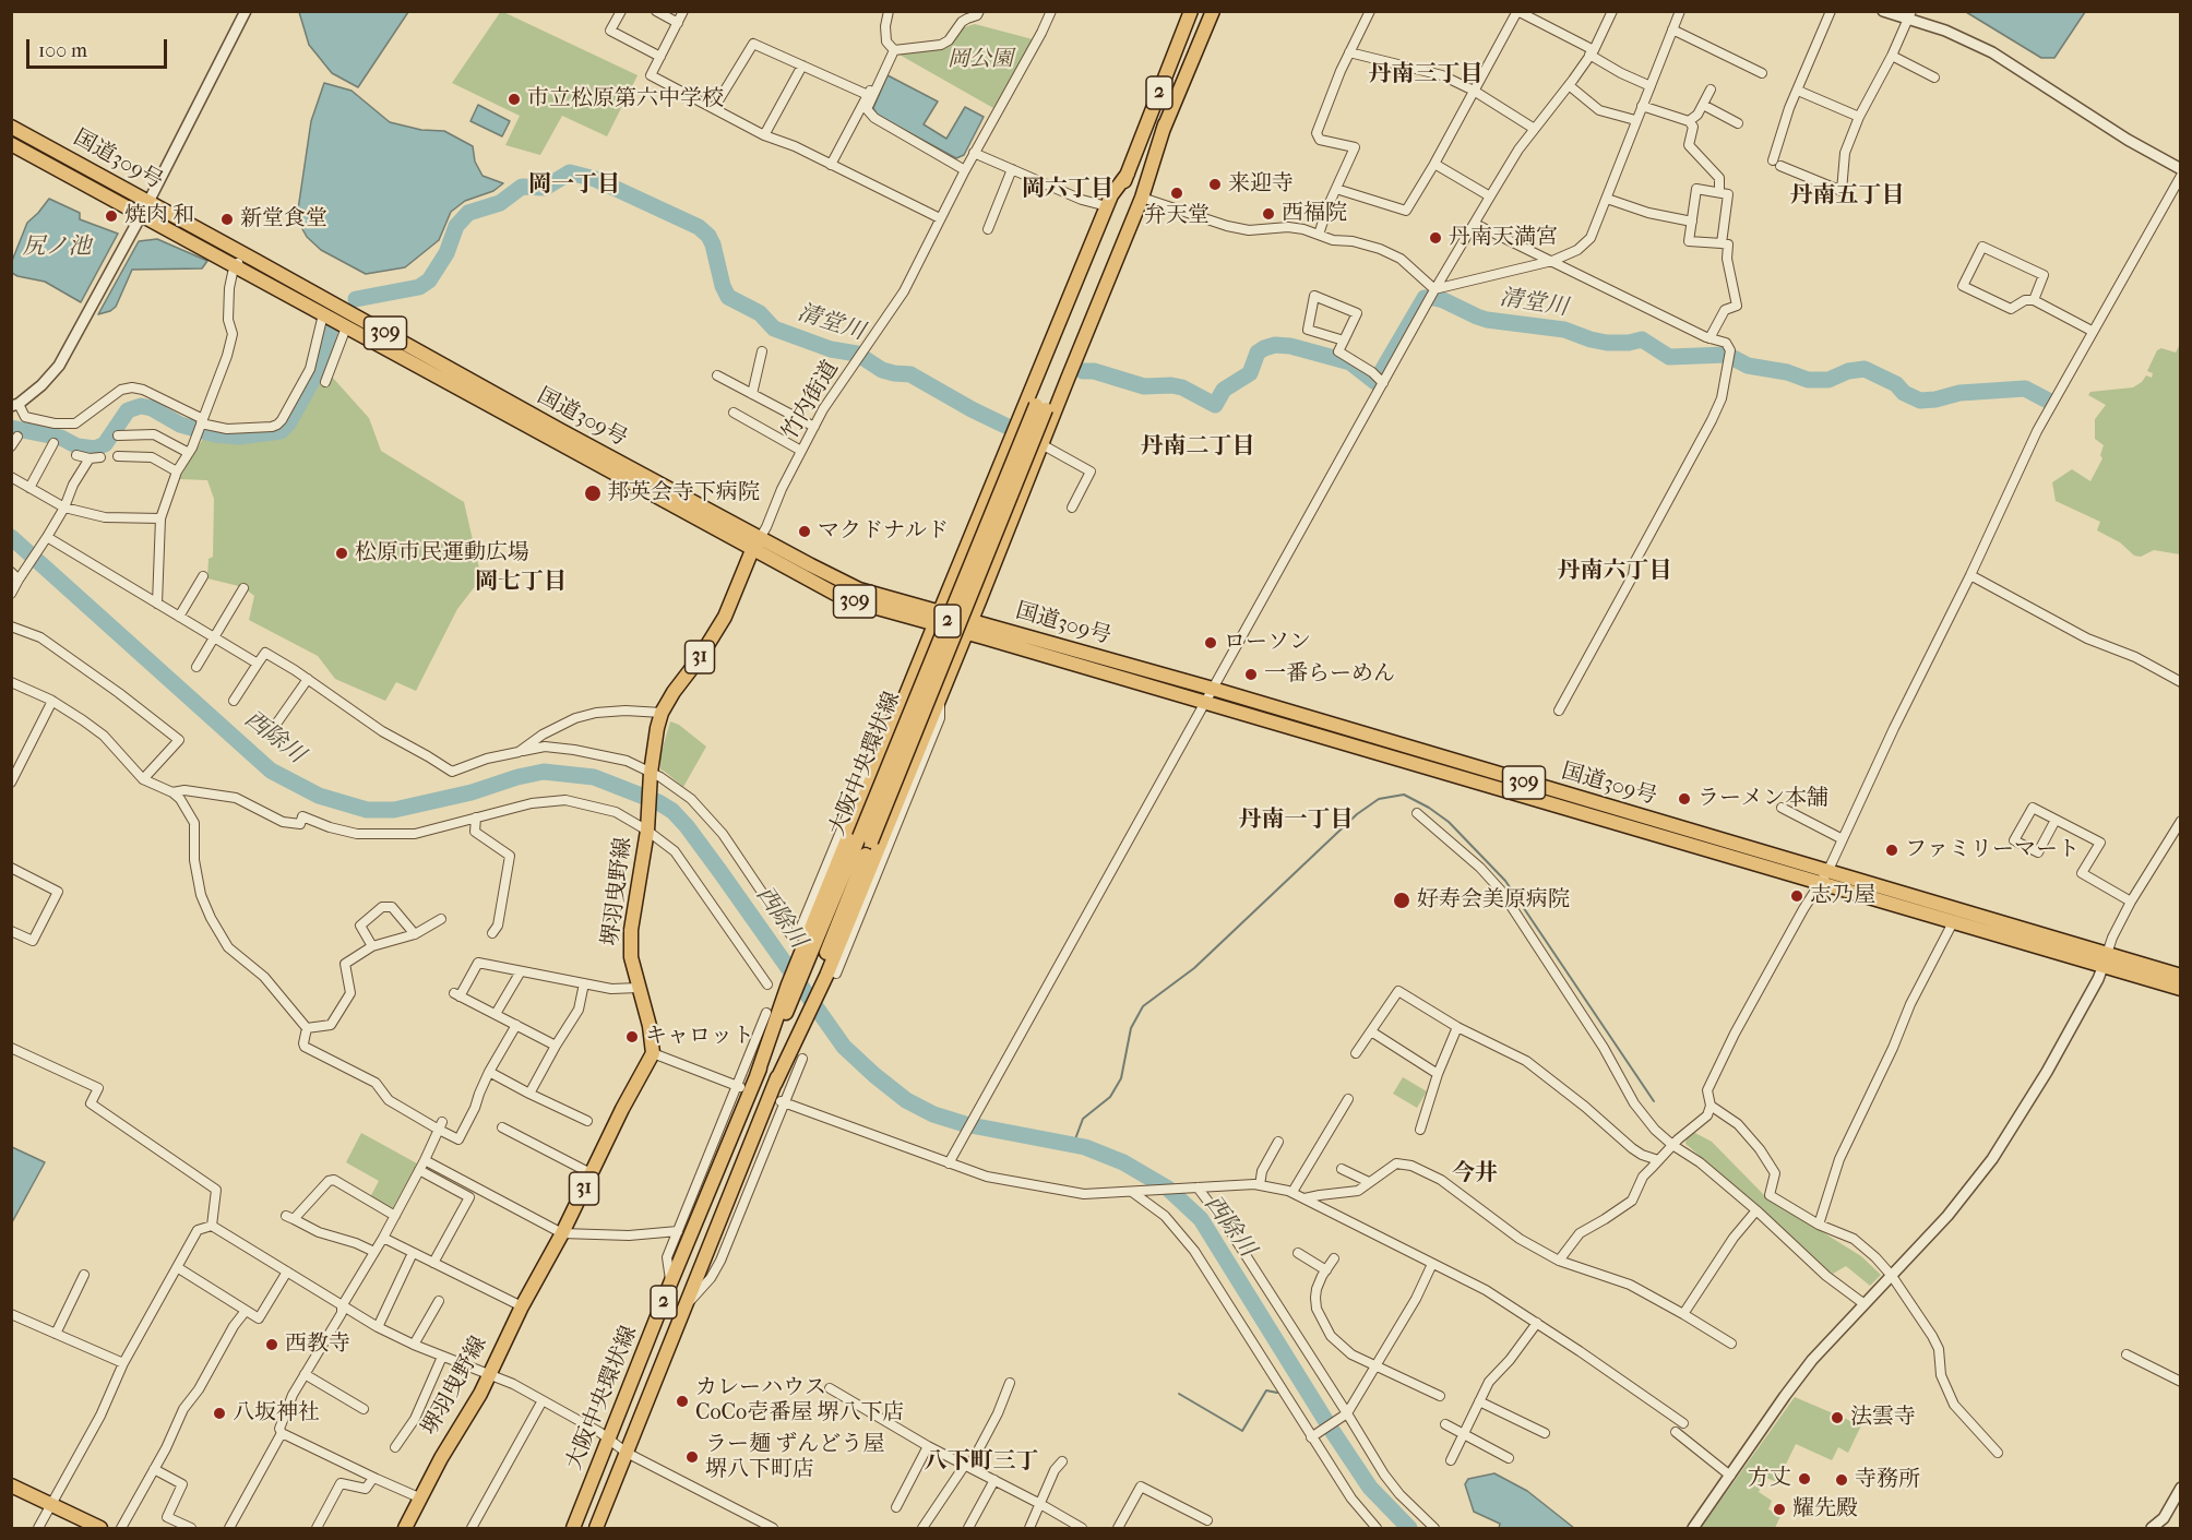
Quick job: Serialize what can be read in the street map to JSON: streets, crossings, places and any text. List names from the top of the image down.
{
  "streets": {
    "main road": [
      "2",
      "国道309号",
      "309",
      "31",
      "大阪中央環状線",
      "堺羽曳野線"
    ],
    "street": ["竹内街道"]
  },
  "crossings": [
    ["国道309号", "竹内街道"],
    ["国道309号", "堺羽曳野線"],
    ["竹内街道", "堺羽曳野線"]
  ],
  "districts": [
    "丹南三丁目",
    "岡一丁目",
    "岡六丁目",
    "丹南五丁目",
    "丹南二丁目",
    "丹南六丁目",
    "岡七丁目",
    "丹南一丁目",
    "今井",
    "八下町三丁"
  ],
  "water": ["尻ノ池", "清堂川", "西除川"],
  "parks": ["岡公園"],
  "places": [
    "市立松原第六中学校",
    "来迎寺",
    "弁天堂",
    "西福院",
    "焼肉 和",
    "新堂食堂",
    "丹南天満宮",
    "邦英会寺下病院",
    "マクドナルド",
    "松原市民運動広場",
    "ローソン",
    "一番らーめん",
    "ラーメン本舗",
    "ファミリーマート",
    "志乃屋",
    "好寿会美原病院",
    "キャロット",
    "西教寺",
    "カレーハウス CoCo壱番屋 堺八下店",
    "八坂神社",
    "法雲寺",
    "ラー麺 ずんどう屋 堺八下町店",
    "方丈",
    "寺務所",
    "耀先殿"
  ],
  "scale_bar": "100 m"
}
